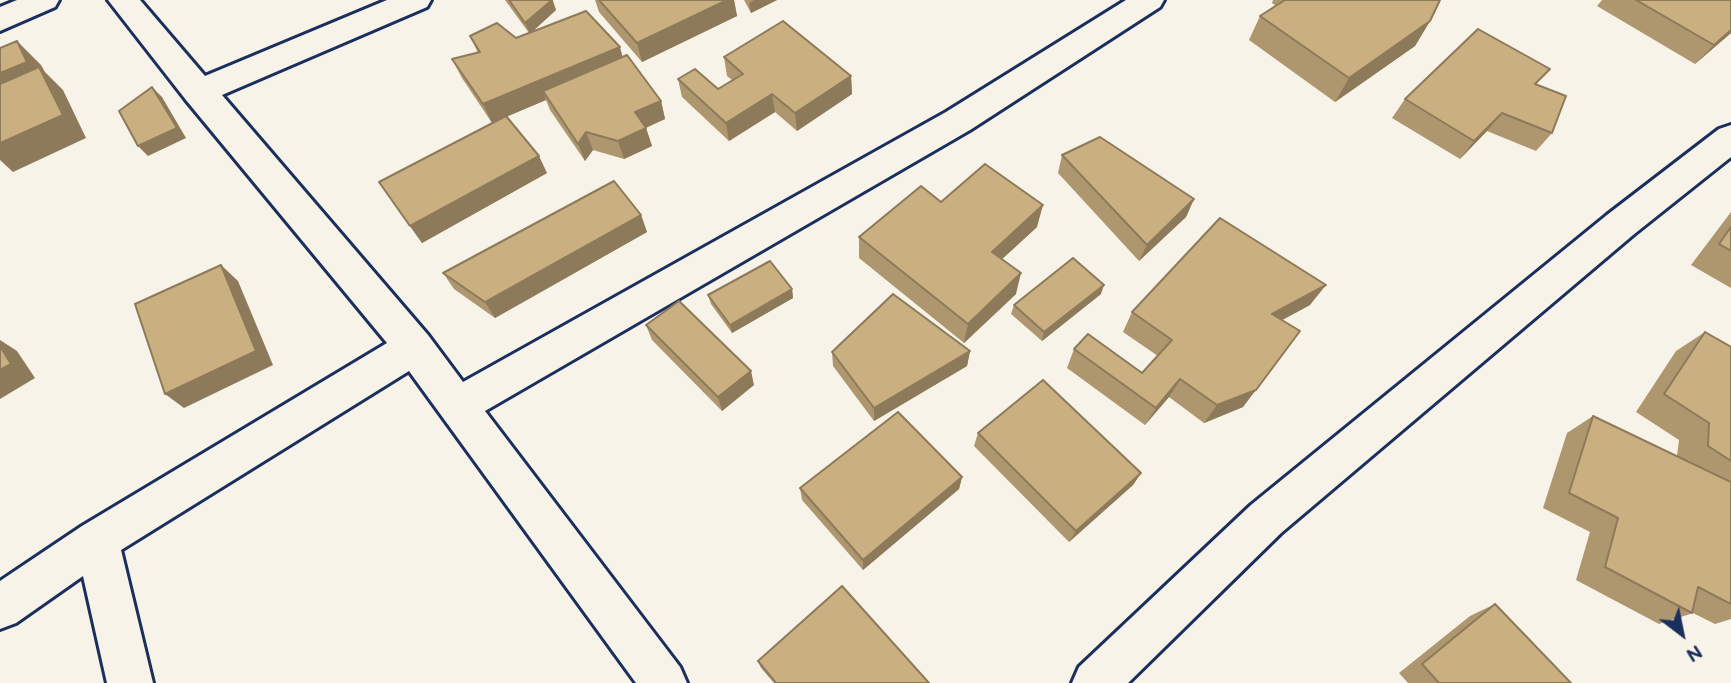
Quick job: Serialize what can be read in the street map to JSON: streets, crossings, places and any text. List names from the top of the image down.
{
  "north": "bottom right"
}
